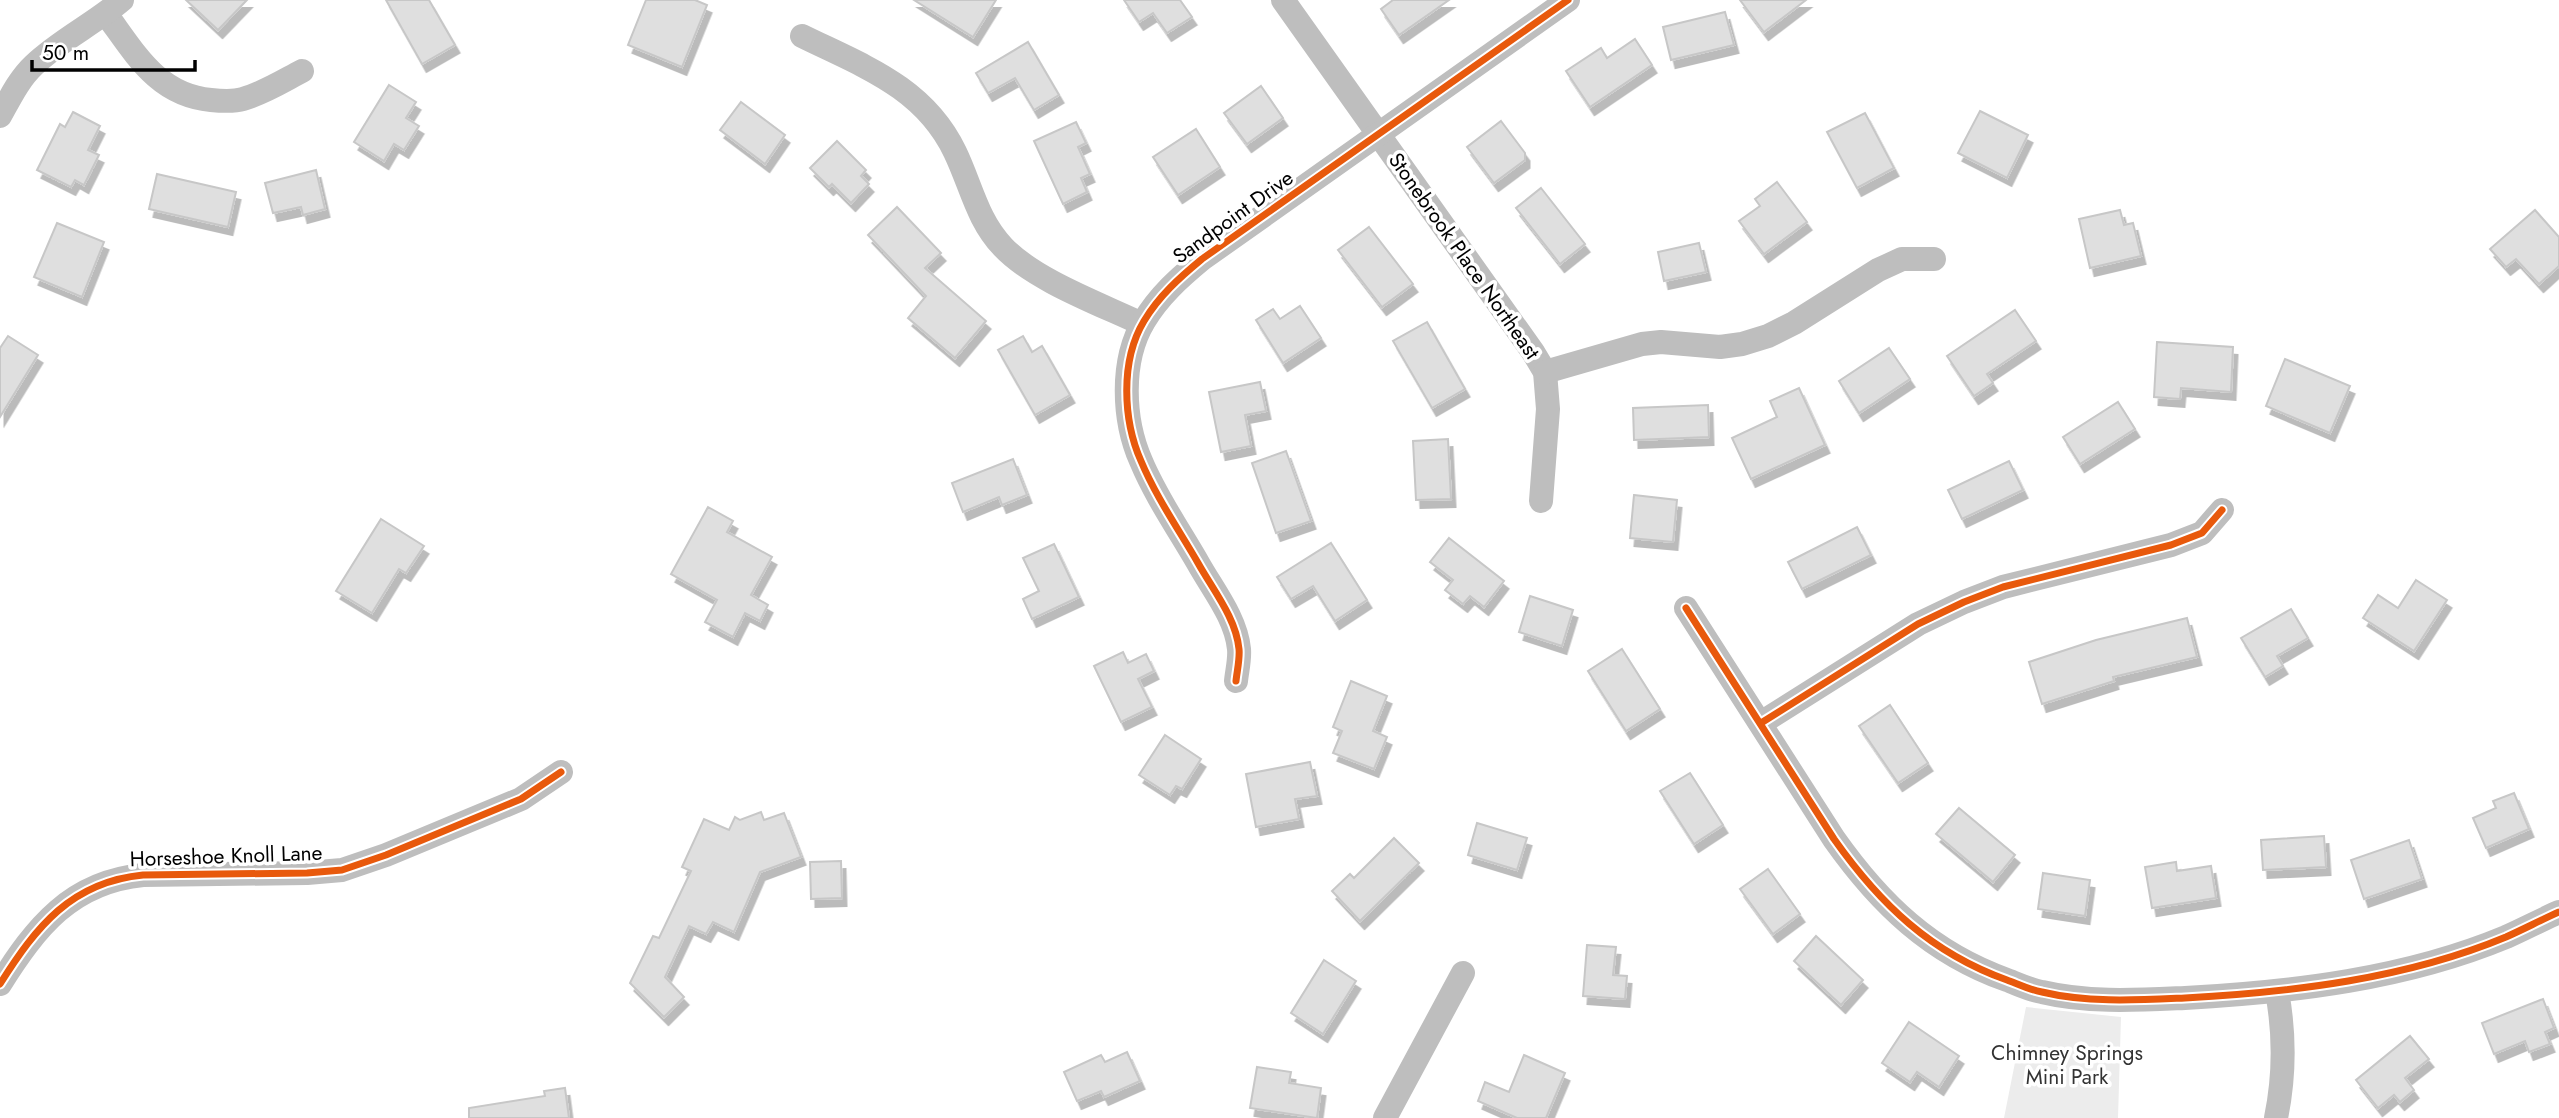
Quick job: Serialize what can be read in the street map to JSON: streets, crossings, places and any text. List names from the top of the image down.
{
  "streets": {
    "street": ["Sandpoint Drive", "Stonebrook Place Northeast", "Horseshoe Knoll Lane"]
  },
  "crossings": [
    ["Sandpoint Drive", "Stonebrook Place Northeast"]
  ],
  "parks": ["Chimney Springs Mini Park"],
  "scale_bar": "50 m"
}
